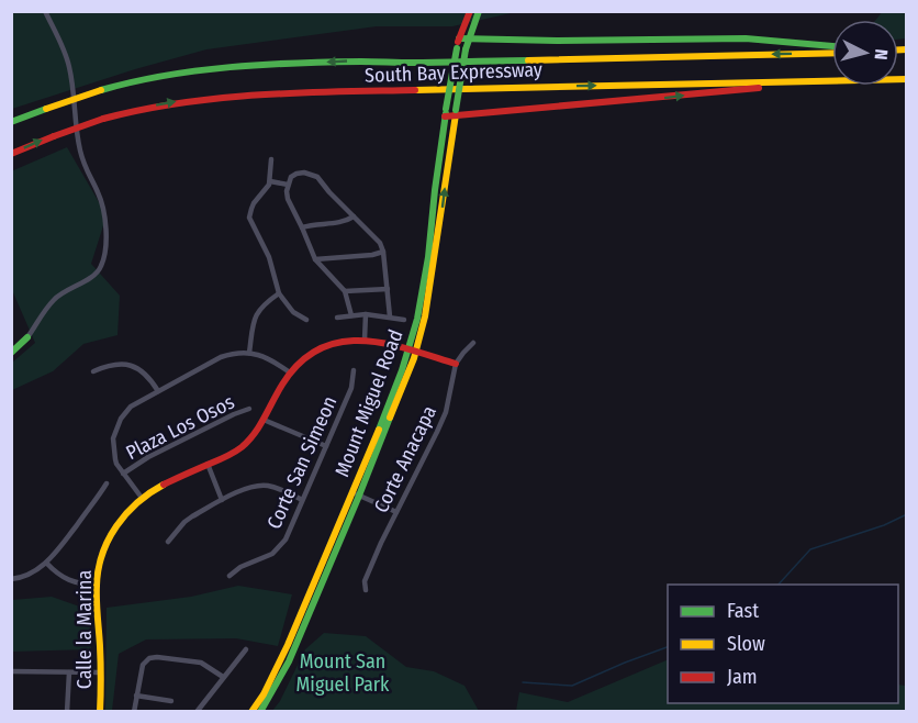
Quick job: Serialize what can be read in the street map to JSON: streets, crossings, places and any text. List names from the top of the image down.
{
  "streets": {
    "main road": ["South Bay Expressway", "Mount Miguel Road", "Calle la Marina"],
    "street": ["Plaza Los Osos", "Corte Anacapa", "Corte San Simeon"]
  },
  "crossings": [
    ["Mount Miguel Road", "Calle la Marina"],
    ["Corte Anacapa", "Calle la Marina"]
  ],
  "parks": ["Mount San Miguel Park"],
  "legend": ["Fast", "Slow", "Jam"],
  "north": "right"
}
